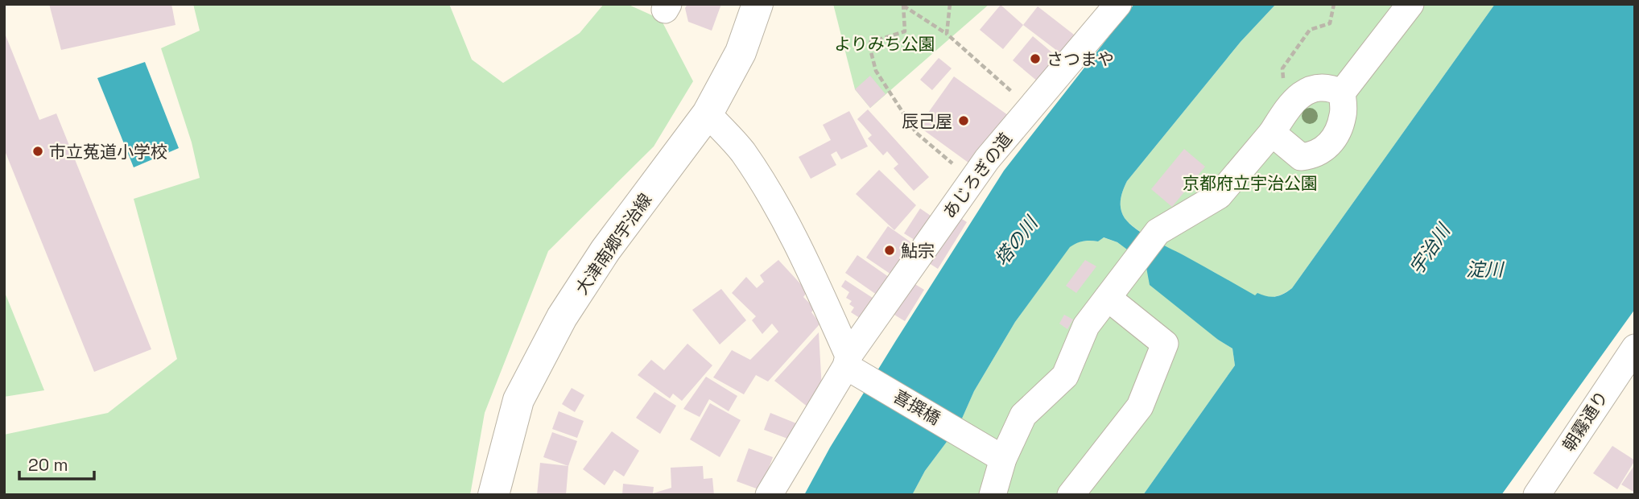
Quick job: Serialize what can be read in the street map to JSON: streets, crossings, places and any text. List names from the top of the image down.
{
  "streets": {
    "main road": ["大津南郷宇治線"],
    "street": ["あじろぎの道", "喜撰橋", "朝霧通り"]
  },
  "crossings": [
    ["あじろぎの道", "喜撰橋"]
  ],
  "water": ["塔の川", "宇治川", "淀川"],
  "parks": ["よりみち公園", "京都府立宇治公園"],
  "places": [
    "さつまや",
    "辰己屋",
    "市立菟道小学校",
    "鮎宗"
  ],
  "scale_bar": "20 m"
}
